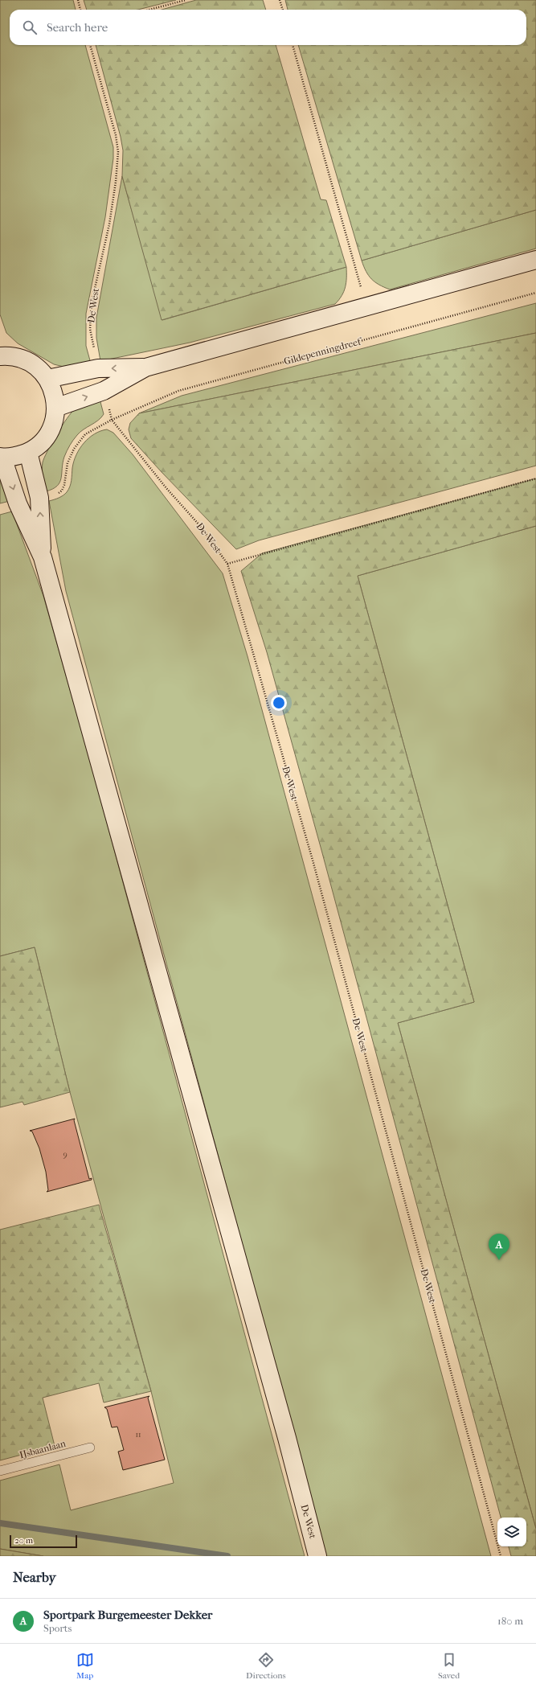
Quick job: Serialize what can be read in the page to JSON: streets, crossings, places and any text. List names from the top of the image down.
{
  "streets": {
    "main road": ["De West"],
    "lane": ["IJsbaanlaan"],
    "path": ["Gildepenningdreef"]
  },
  "crossings": [
    ["De West", "Gildepenningdreef"]
  ],
  "house_numbers": ["9", "11"],
  "scale_bar": "20 m",
  "page": {
    "search": "Search here",
    "pins": "A",
    "scale": "20 m",
    "heading": "Nearby",
    "list": [
      {
        "mark": "A",
        "name": "Sportpark Burgemeester Dekker",
        "note": "Sports",
        "value": "180 m"
      }
    ],
    "nav": ["Map", "Directions", "Saved"]
  }
}
